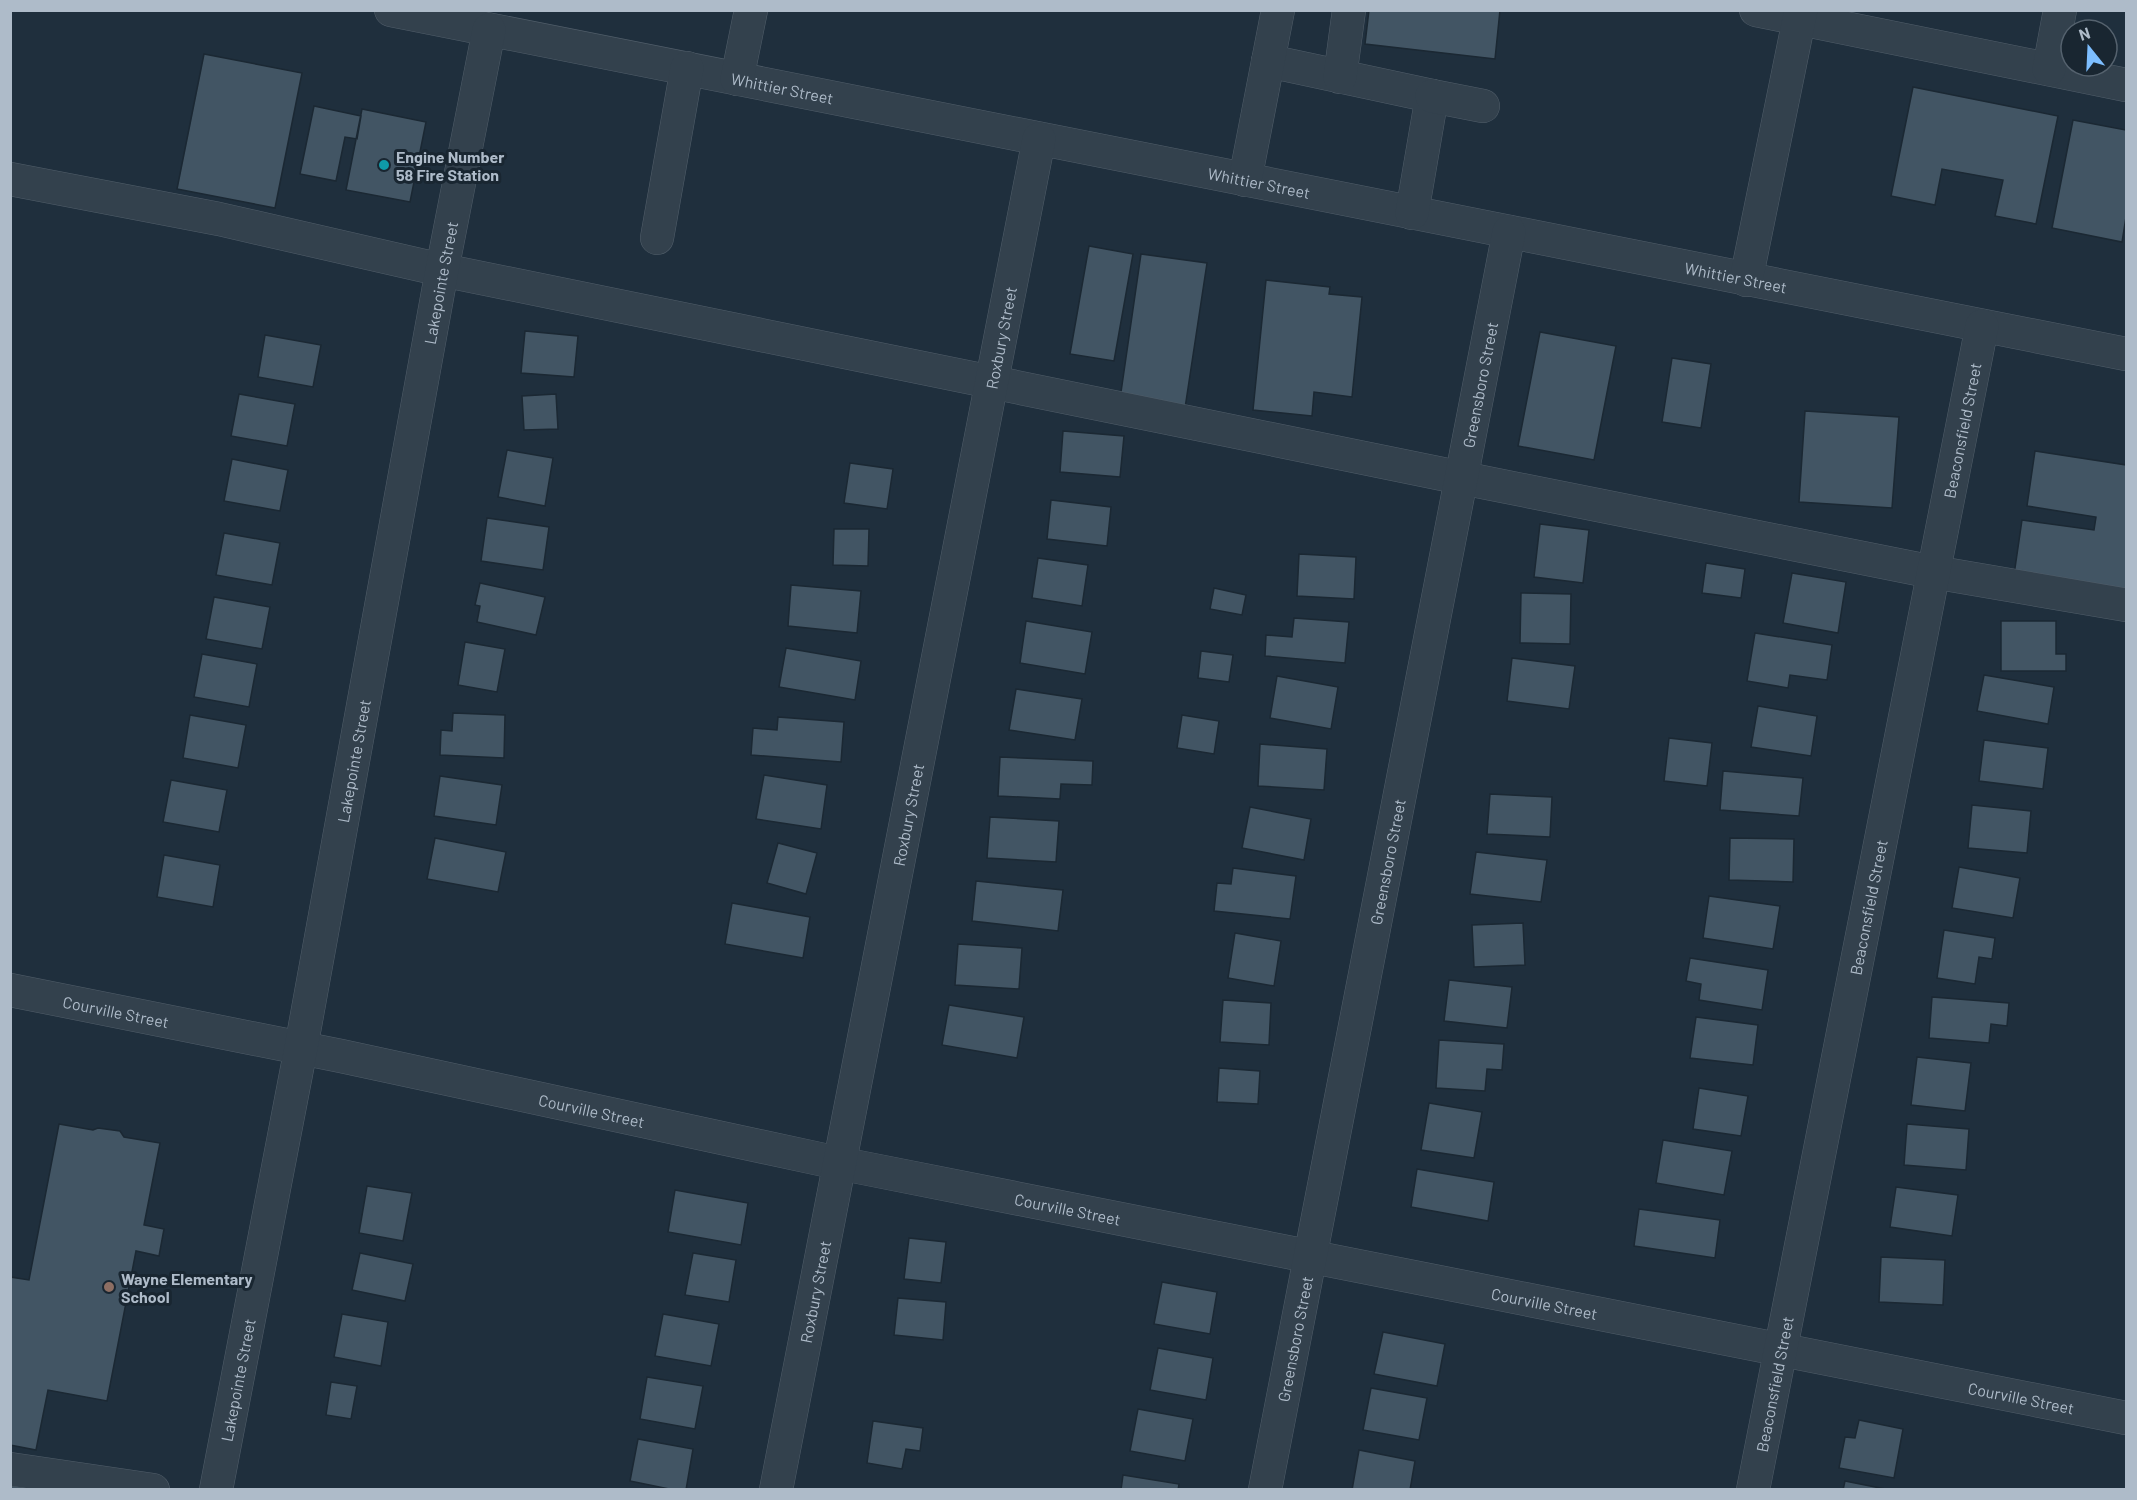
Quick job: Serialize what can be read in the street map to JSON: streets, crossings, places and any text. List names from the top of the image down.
{
  "streets": {
    "street": [
      "Whittier Street",
      "Lakepointe Street",
      "Roxbury Street",
      "Greensboro Street",
      "Beaconsfield Street",
      "Courville Street"
    ]
  },
  "crossings": [
    ["Whittier Street", "Lakepointe Street"],
    ["Whittier Street", "Roxbury Street"],
    ["Whittier Street", "Greensboro Street"],
    ["Whittier Street", "Beaconsfield Street"],
    ["Lakepointe Street", "Courville Street"],
    ["Roxbury Street", "Courville Street"],
    ["Greensboro Street", "Courville Street"],
    ["Beaconsfield Street", "Courville Street"]
  ],
  "places": ["Engine Number 58 Fire Station", "Wayne Elementary School"],
  "north": "top"
}
